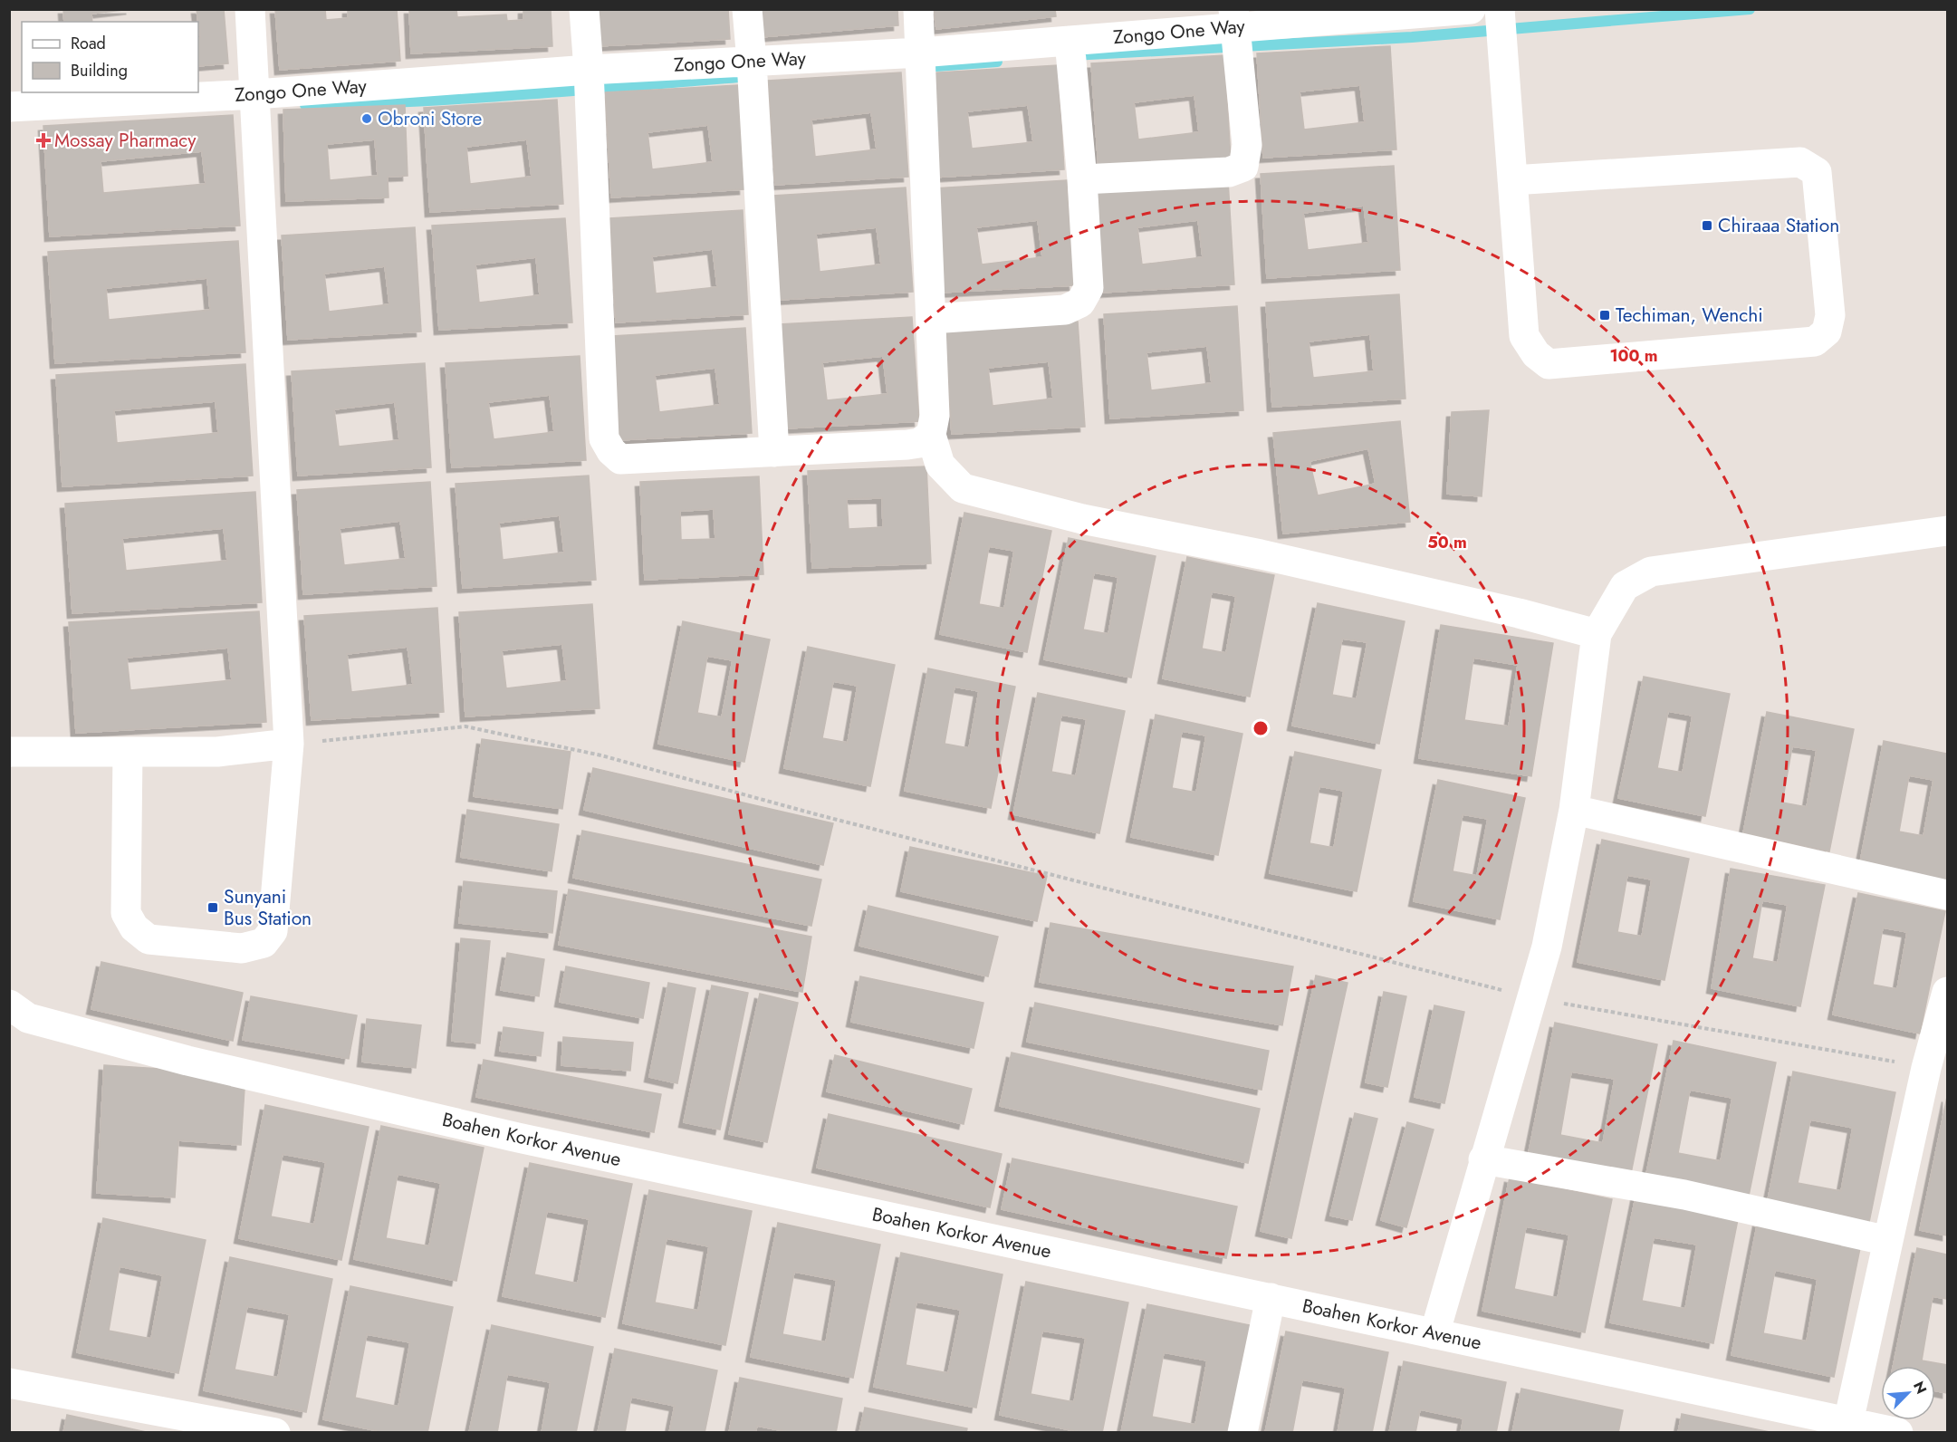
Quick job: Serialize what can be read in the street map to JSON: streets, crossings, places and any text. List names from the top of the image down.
{
  "streets": {
    "street": ["Zongo One Way", "Boahen Korkor Avenue"]
  },
  "places": {
    "other": ["Obroni Store"],
    "health": ["Mossay Pharmacy"],
    "transit": ["Chiraaa Station", "Techiman, Wenchi", "Sunyani Bus Station"]
  },
  "legend": ["Road", "Building"],
  "north": "top right",
  "rings": ["100 m", "50 m"]
}
